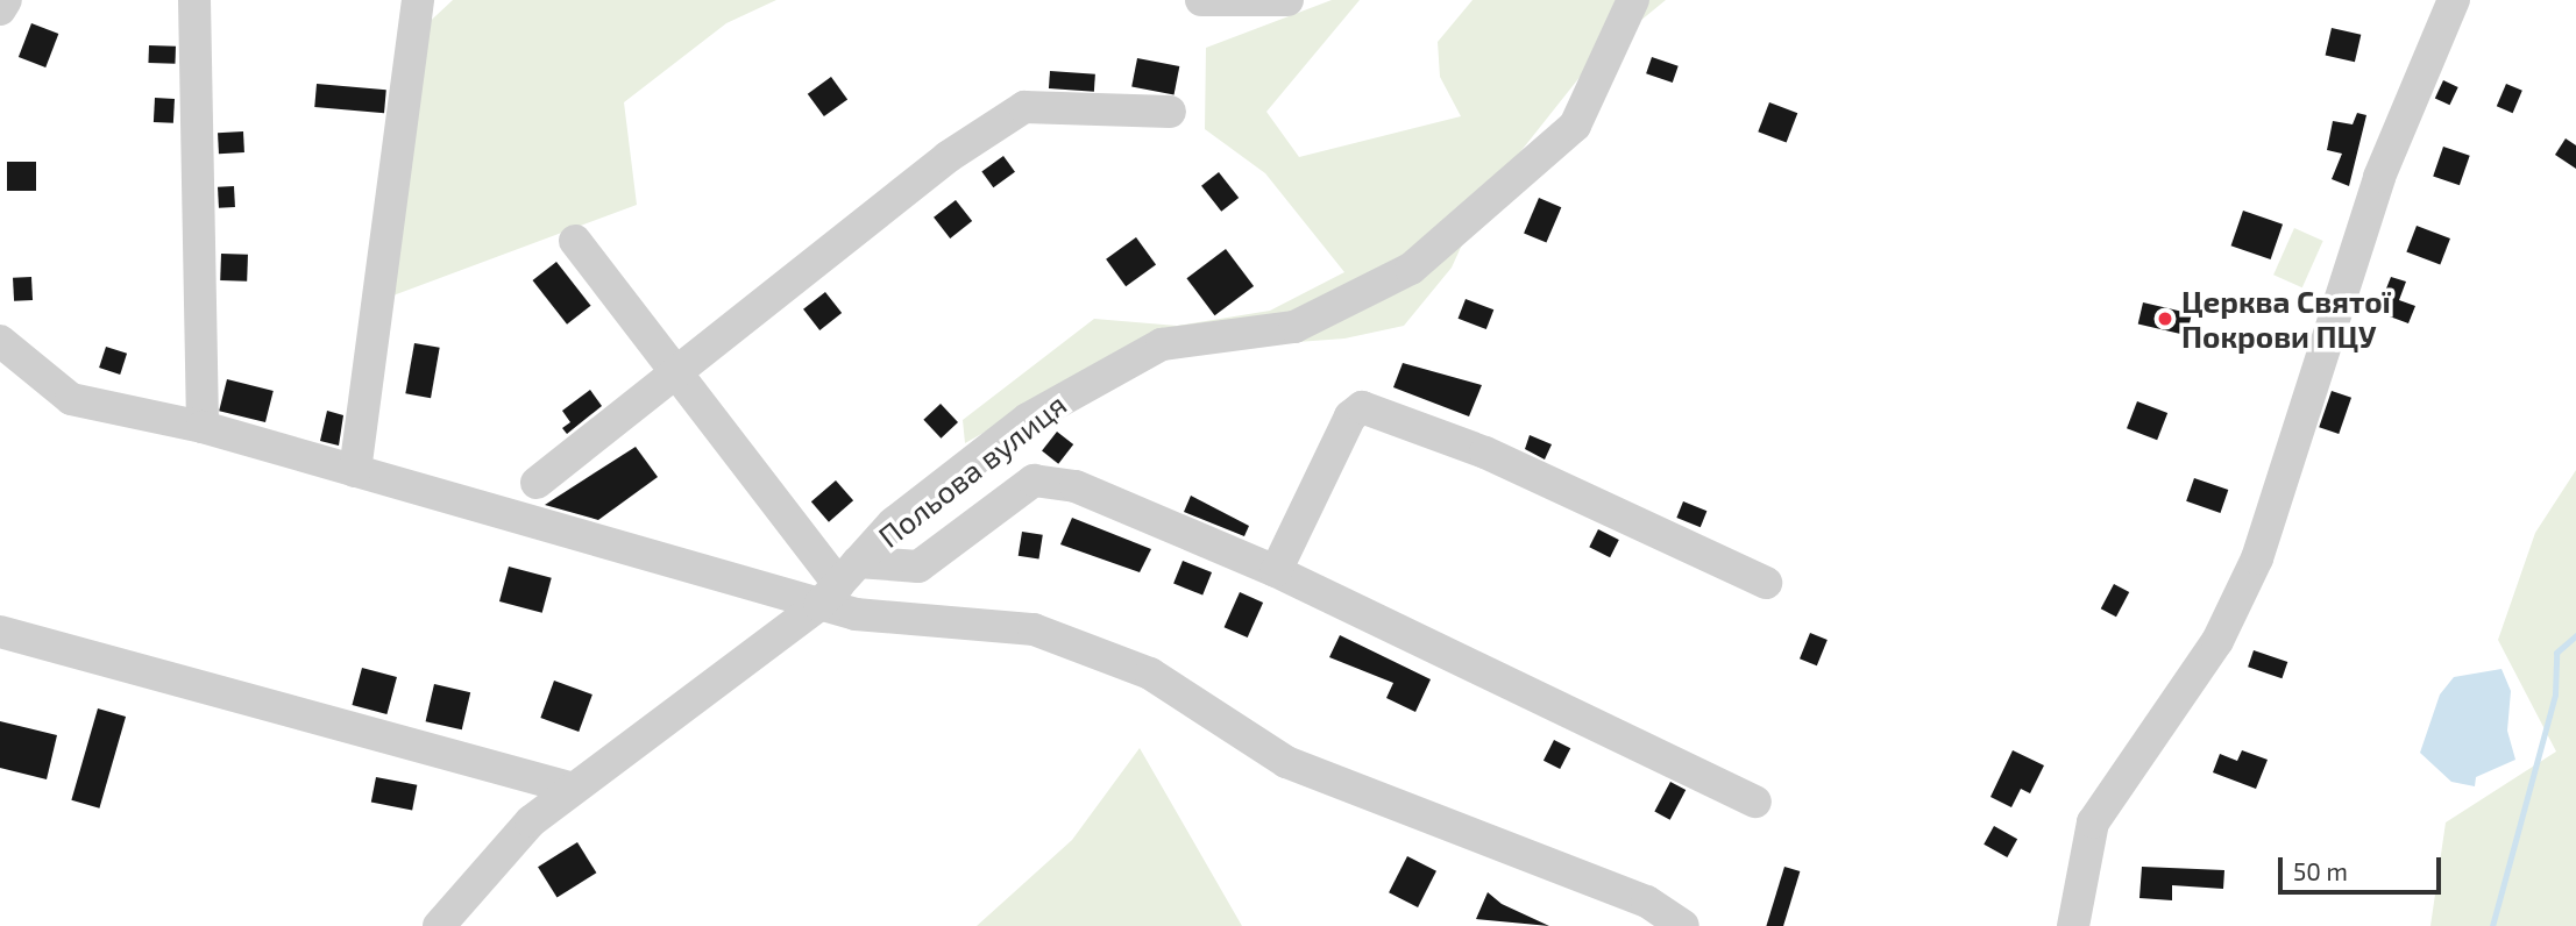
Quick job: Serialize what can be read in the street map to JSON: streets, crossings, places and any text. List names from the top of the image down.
{
  "streets": {
    "street": ["Польова вулиця"]
  },
  "places": ["Церква Святої Покрови ПЦУ"],
  "scale_bar": "50 m"
}
